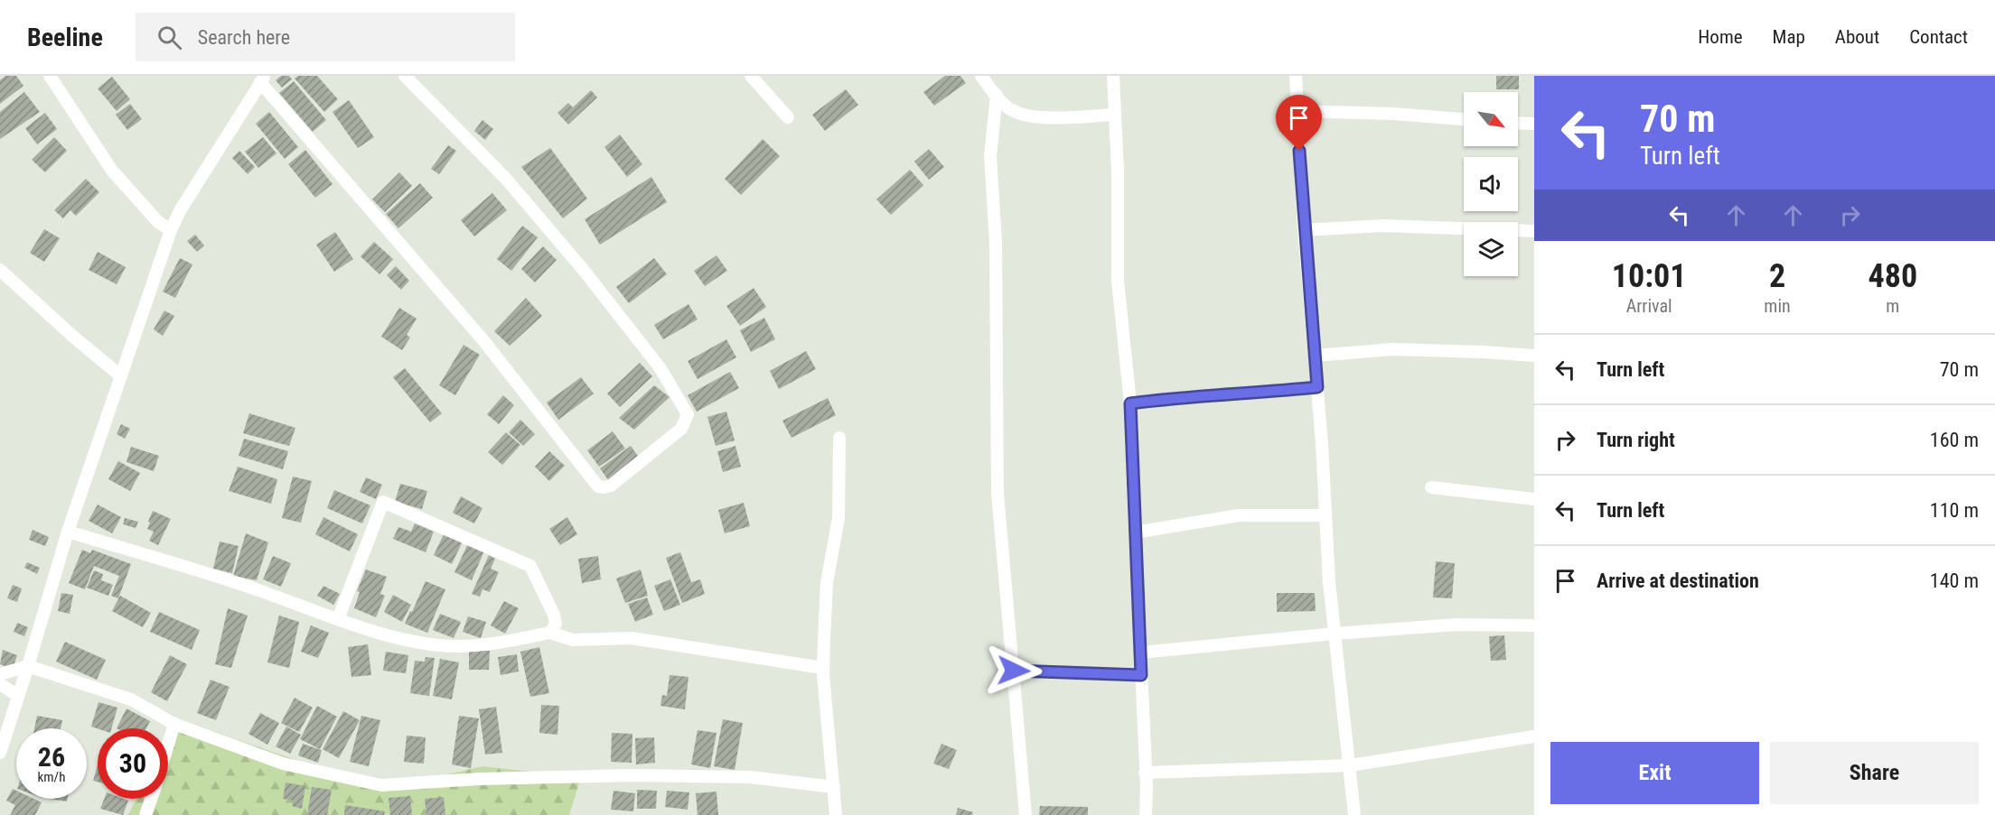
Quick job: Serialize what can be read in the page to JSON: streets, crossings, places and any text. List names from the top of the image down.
{
  "north": "bottom right",
  "page": {
    "header": "Beeline",
    "search": "Search here",
    "nav": [
      "Home",
      "Map",
      "About",
      "Contact"
    ],
    "turn": ["70 m", "Turn left"],
    "eta": [
      "10:01",
      "Arrival",
      "2",
      "min",
      "480",
      "m"
    ],
    "list": [
      {
        "name": "Turn left",
        "value": "70 m"
      },
      {
        "name": "Turn right",
        "value": "160 m"
      },
      {
        "name": "Turn left",
        "value": "110 m"
      },
      {
        "name": "Arrive at destination",
        "value": "140 m"
      }
    ],
    "speed": "26 km/h",
    "limit": "30",
    "buttons": ["Exit", "Share"]
  }
}
